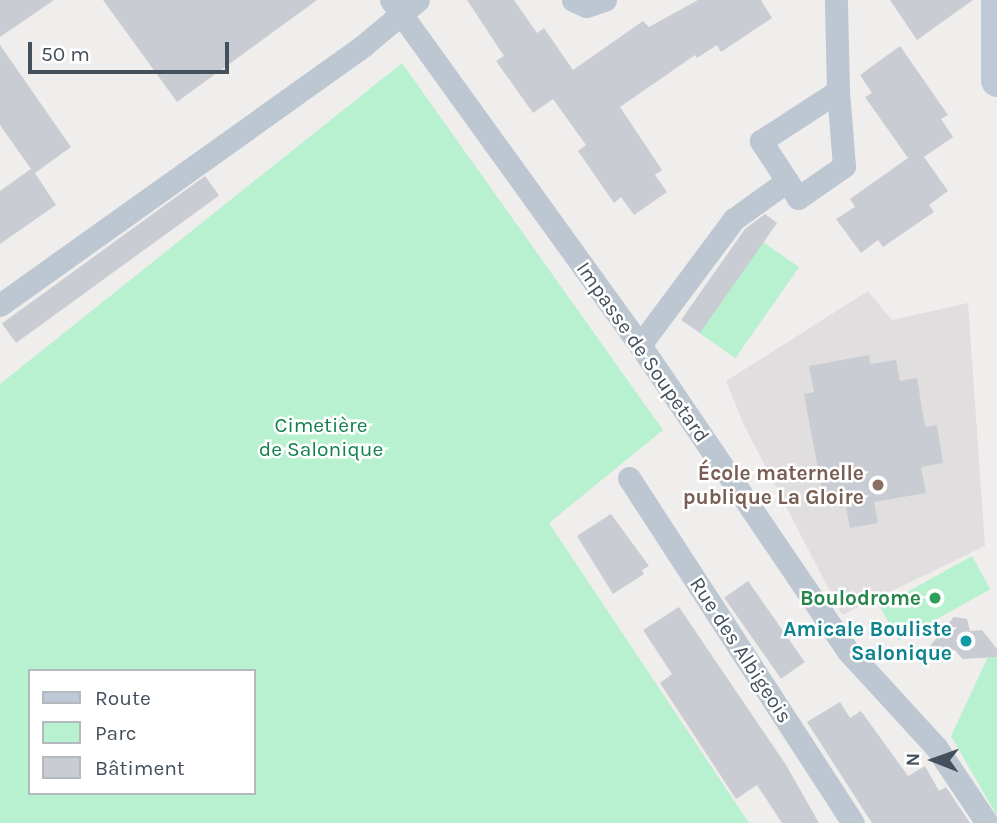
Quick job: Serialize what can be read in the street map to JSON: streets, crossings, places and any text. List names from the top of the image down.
{
  "streets": {
    "street": ["Impasse de Soupetard", "Rue des Albigeois"]
  },
  "parks": ["Cimetière de Salonique"],
  "places": ["École maternelle publique La Gloire", "Boulodrome", "Amicale Bouliste Salonique"],
  "legend": ["Route", "Parc", "Bâtiment"],
  "scale_bar": "50 m",
  "north": "left"
}
